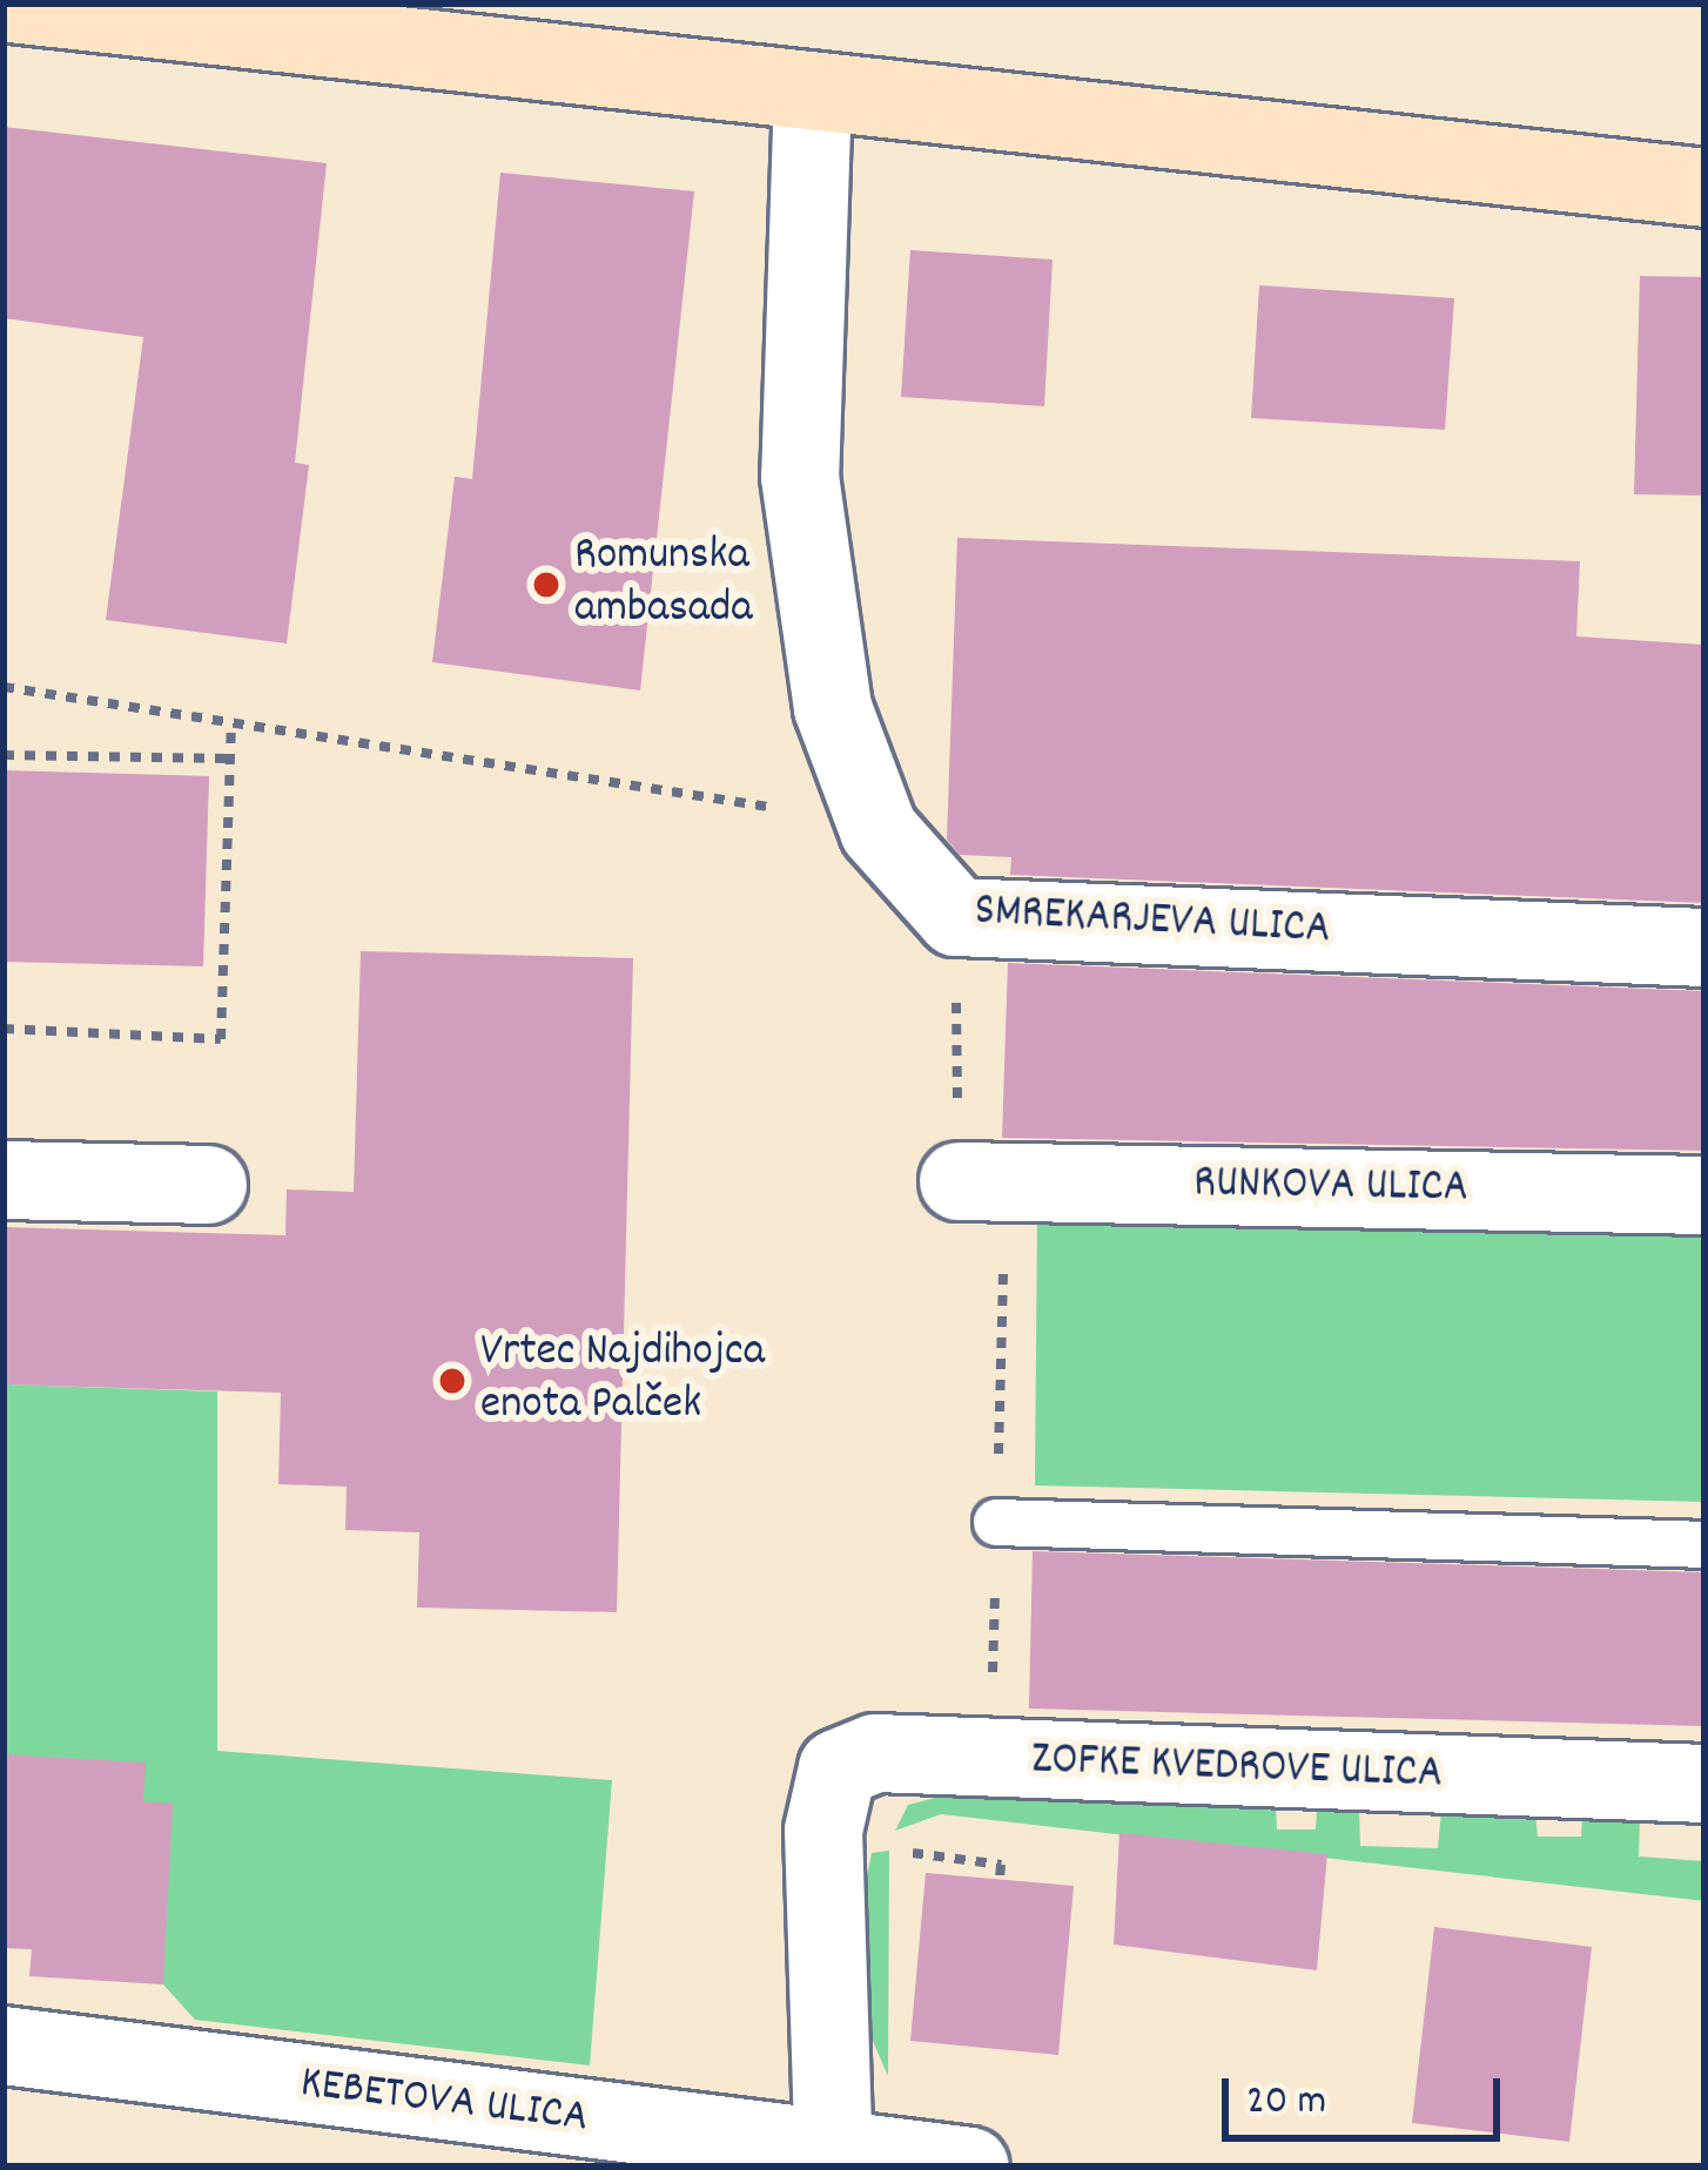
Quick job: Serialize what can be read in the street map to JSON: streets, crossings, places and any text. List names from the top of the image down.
{
  "streets": {
    "street": [
      "SMREKARJEVA ULICA",
      "RUNKOVA ULICA",
      "ZOFKE KVEDROVE ULICA",
      "KEBETOVA ULICA"
    ]
  },
  "crossings": [
    ["ZOFKE KVEDROVE ULICA", "KEBETOVA ULICA"]
  ],
  "places": ["Romunska ambasada", "Vrtec Najdihojca enota Palček"],
  "scale_bar": "20 m"
}
